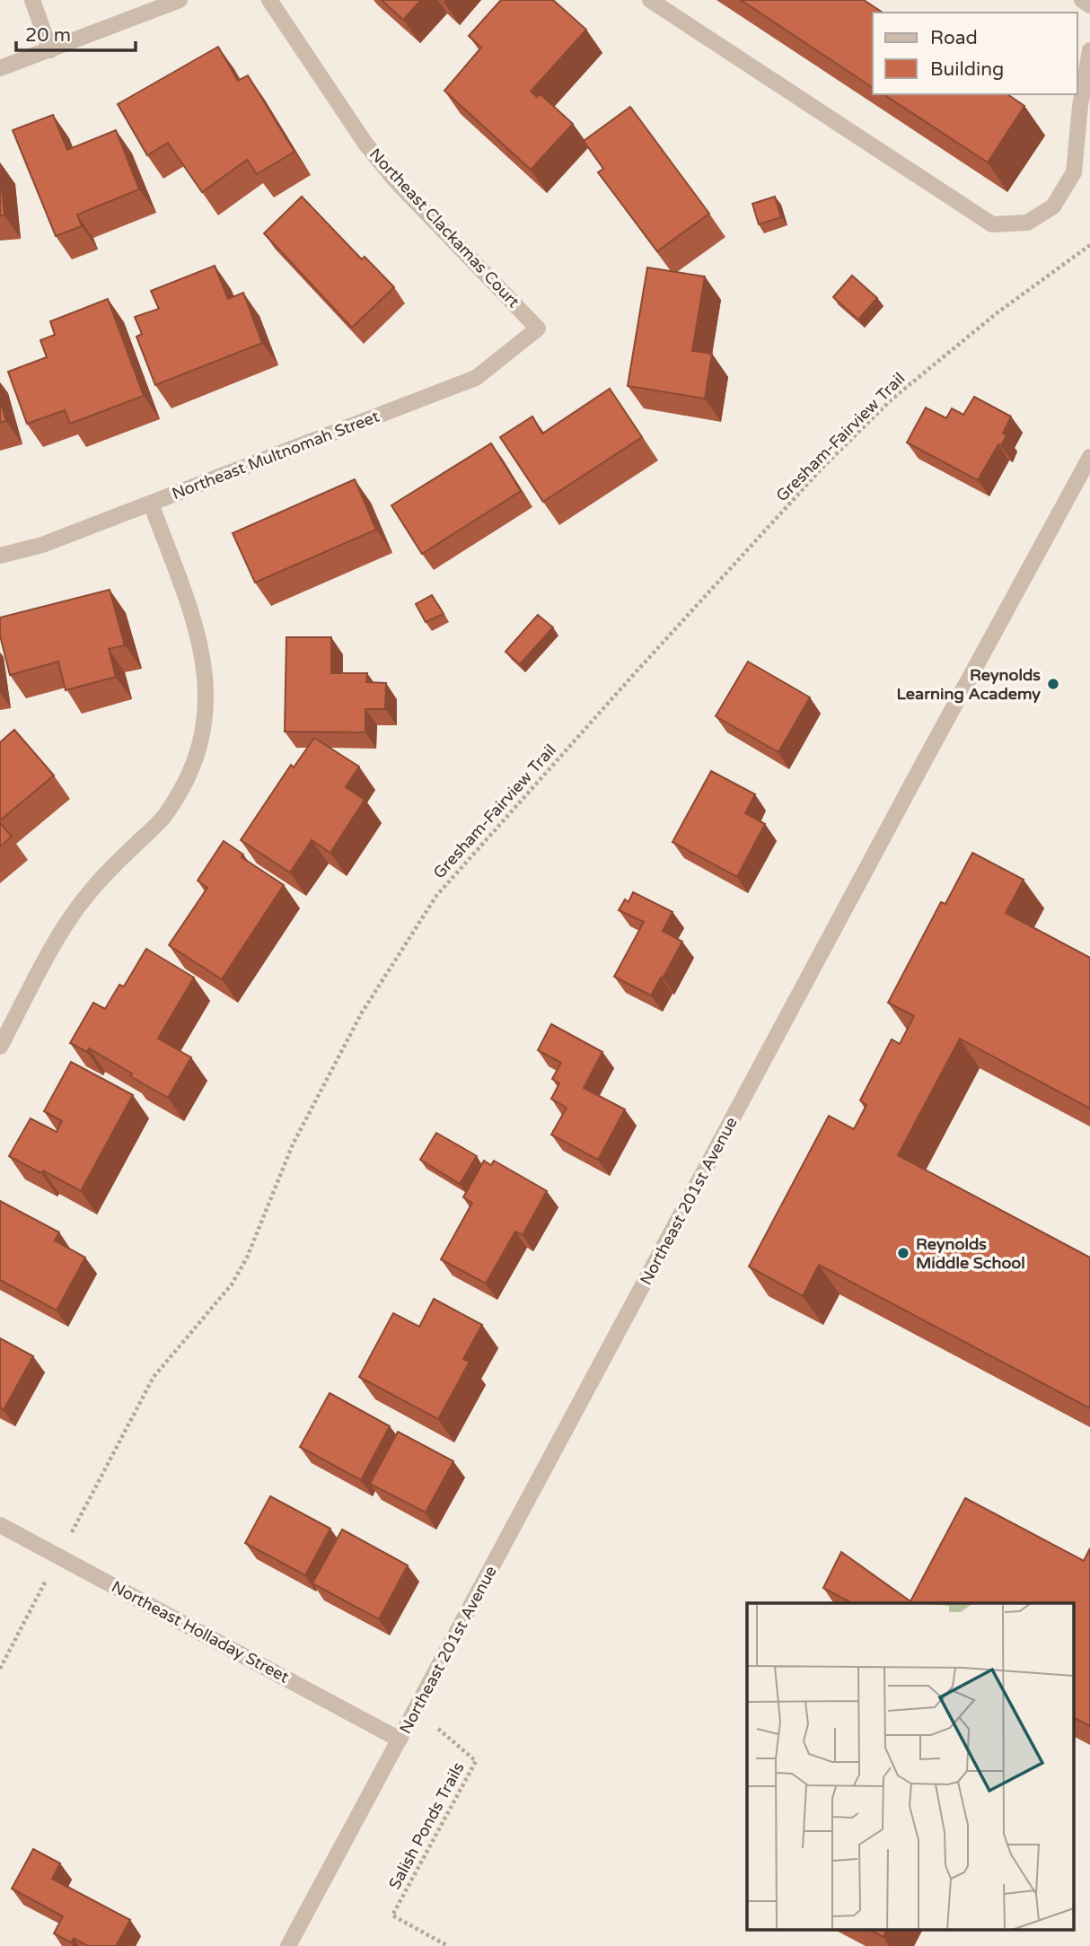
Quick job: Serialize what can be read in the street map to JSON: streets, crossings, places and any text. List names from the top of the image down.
{
  "streets": {
    "street": [
      "Northeast Clackamas Court",
      "Northeast Multnomah Street",
      "Northeast 201st Avenue",
      "Northeast Holladay Street"
    ],
    "path": ["Gresham-Fairview Trail", "Salish Ponds Trails"]
  },
  "crossings": [
    ["Northeast Clackamas Court", "Northeast Multnomah Street"],
    ["Northeast 201st Avenue", "Northeast Holladay Street"],
    ["Northeast 201st Avenue", "Salish Ponds Trails"]
  ],
  "places": ["Reynolds Learning Academy", "Reynolds Middle School"],
  "legend": ["Road", "Building"],
  "scale_bar": "20 m"
}
